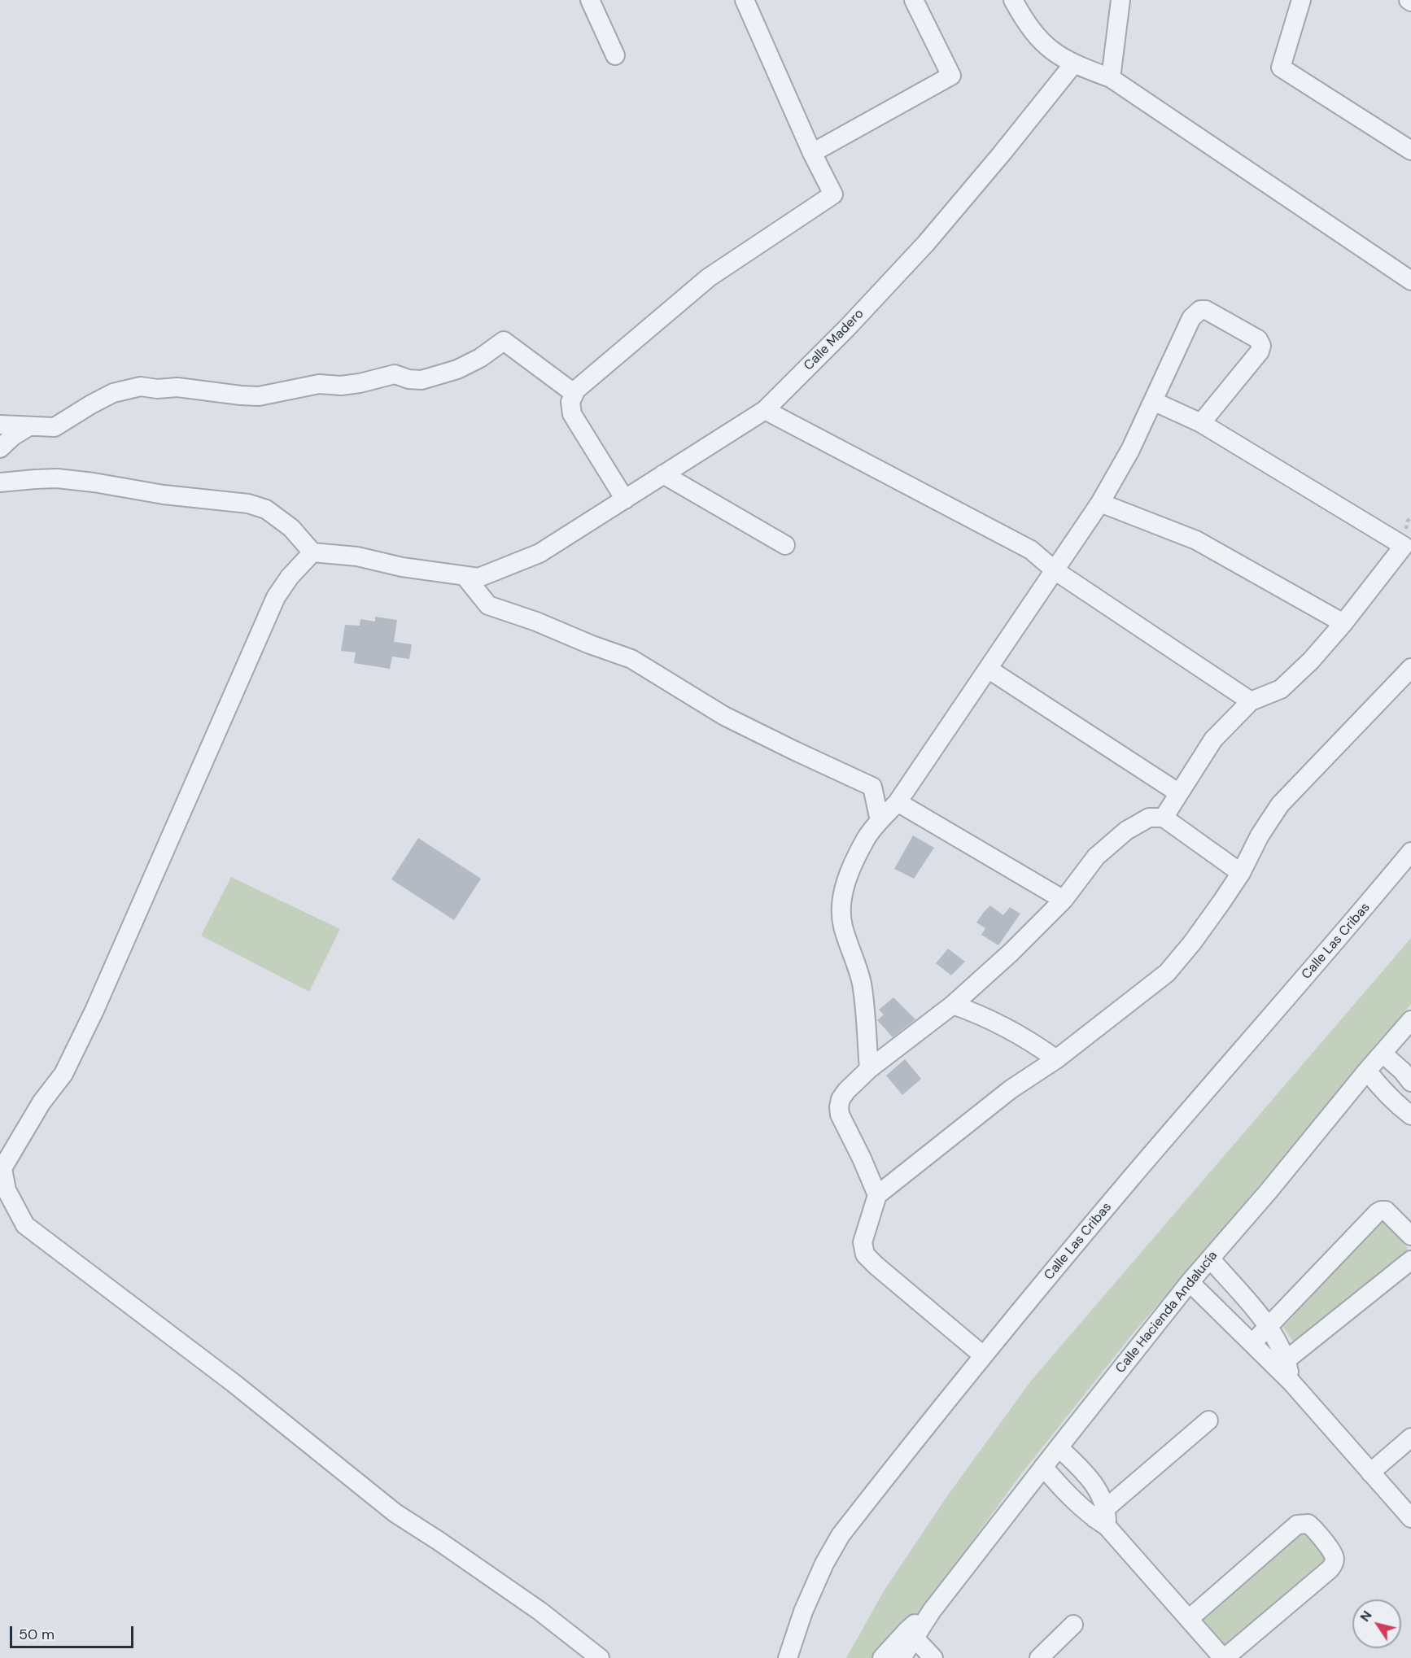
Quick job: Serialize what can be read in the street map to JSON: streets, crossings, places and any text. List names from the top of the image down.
{
  "streets": {
    "street": ["Calle Madero", "Calle Las Cribas", "Calle Hacienda Andalucía"]
  },
  "scale_bar": "50 m",
  "north": "top left"
}
